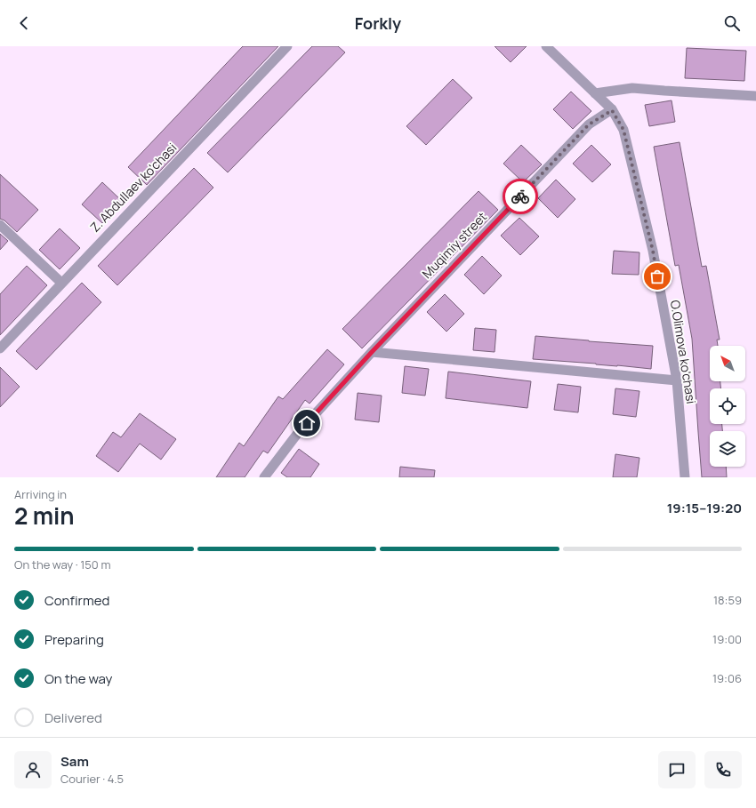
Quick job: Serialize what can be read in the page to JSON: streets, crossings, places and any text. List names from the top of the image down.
{
  "streets": {
    "street": ["Z. Abdullaev ko'chasi", "Muqimiy street", "O.Olimova ko'chasi"]
  },
  "crossings": [
    ["Muqimiy street", "O.Olimova ko'chasi"]
  ],
  "north": "top left",
  "page": {
    "header": "Forkly",
    "heading": ["2 min", "Arriving in", "19:15–19:20"],
    "panel": ["Sam", "Courier · 4.5"],
    "bar": "On the way · 150 m",
    "list": [
      ["Confirmed", "18:59"],
      ["Preparing", "19:00"],
      ["On the way", "19:06"],
      "Delivered"
    ]
  }
}
